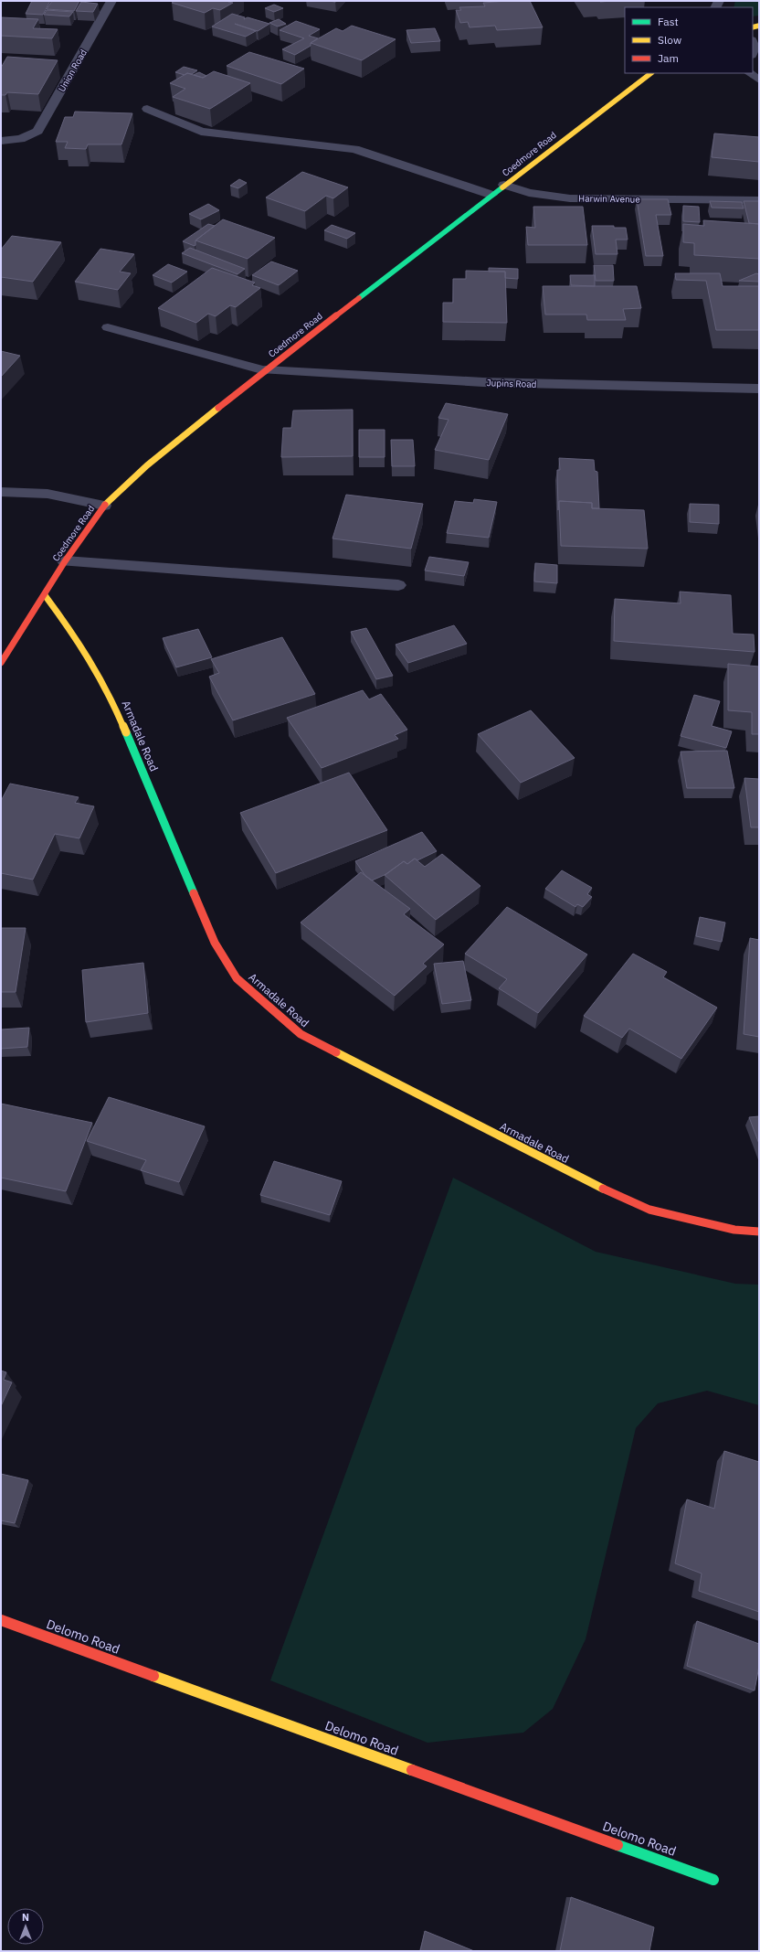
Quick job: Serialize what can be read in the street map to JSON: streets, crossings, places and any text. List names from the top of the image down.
{
  "streets": {
    "street": [
      "Union Road",
      "Coedmore Road",
      "Harwin Avenue",
      "Jupins Road",
      "Armadale Road",
      "Delomo Road"
    ]
  },
  "crossings": [
    ["Coedmore Road", "Harwin Avenue"],
    ["Coedmore Road", "Jupins Road"],
    ["Coedmore Road", "Armadale Road"]
  ],
  "legend": ["Fast", "Slow", "Jam"],
  "north": "top"
}
